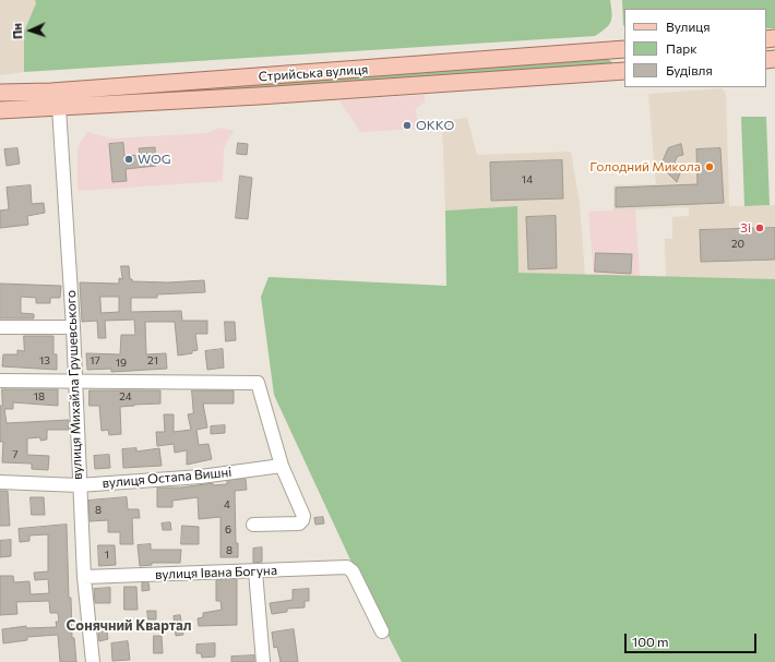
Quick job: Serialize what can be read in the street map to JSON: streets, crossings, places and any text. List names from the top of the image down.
{
  "streets": {
    "main road": ["Стрийська вулиця"],
    "street": ["вулиця Михайла Грушевського", "вулиця Остапа Вишні", "вулиця Івана Богуна"]
  },
  "crossings": [
    ["Стрийська вулиця", "вулиця Михайла Грушевського"],
    ["вулиця Михайла Грушевського", "вулиця Остапа Вишні"],
    ["вулиця Михайла Грушевського", "вулиця Івана Богуна"]
  ],
  "districts": ["Сонячний Квартал"],
  "places": [
    "ОККО",
    "WOG",
    "Голодний Микола",
    "3і"
  ],
  "house_numbers": [
    "14",
    "20",
    "13",
    "17",
    "21",
    "19",
    "18",
    "24",
    "7",
    "4",
    "8",
    "6",
    "8",
    "1"
  ],
  "legend": ["Вулиця", "Парк", "Будівля"],
  "scale_bar": "100 m",
  "north": "left"
}
